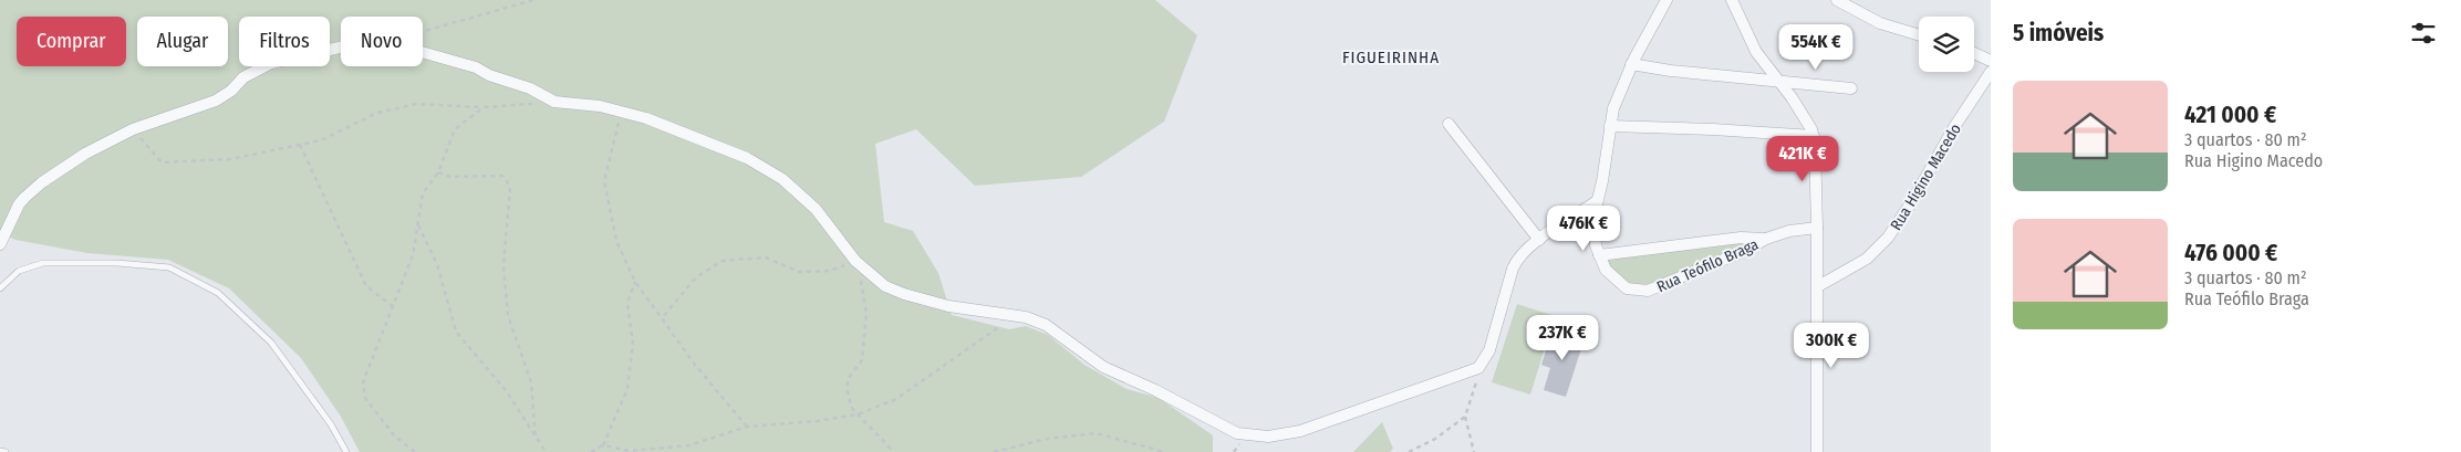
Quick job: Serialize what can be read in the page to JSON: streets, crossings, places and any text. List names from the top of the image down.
{
  "streets": {
    "street": ["Rua Higino Macedo", "Rua Teófilo Braga"]
  },
  "districts": ["FIGUEIRINHA"],
  "page": {
    "heading": "5 imóveis",
    "chip": [
      "Comprar",
      "Alugar",
      "Filtros",
      "Novo"
    ],
    "price": [
      "554K €",
      "421K €",
      "476K €",
      "237K €",
      "300K €"
    ],
    "list": [
      {
        "name": "421 000 €",
        "note": "3 quartos · 80 m² · Rua Higino Macedo"
      },
      {
        "name": "476 000 €",
        "note": "3 quartos · 80 m² · Rua Teófilo Braga"
      }
    ]
  }
}
